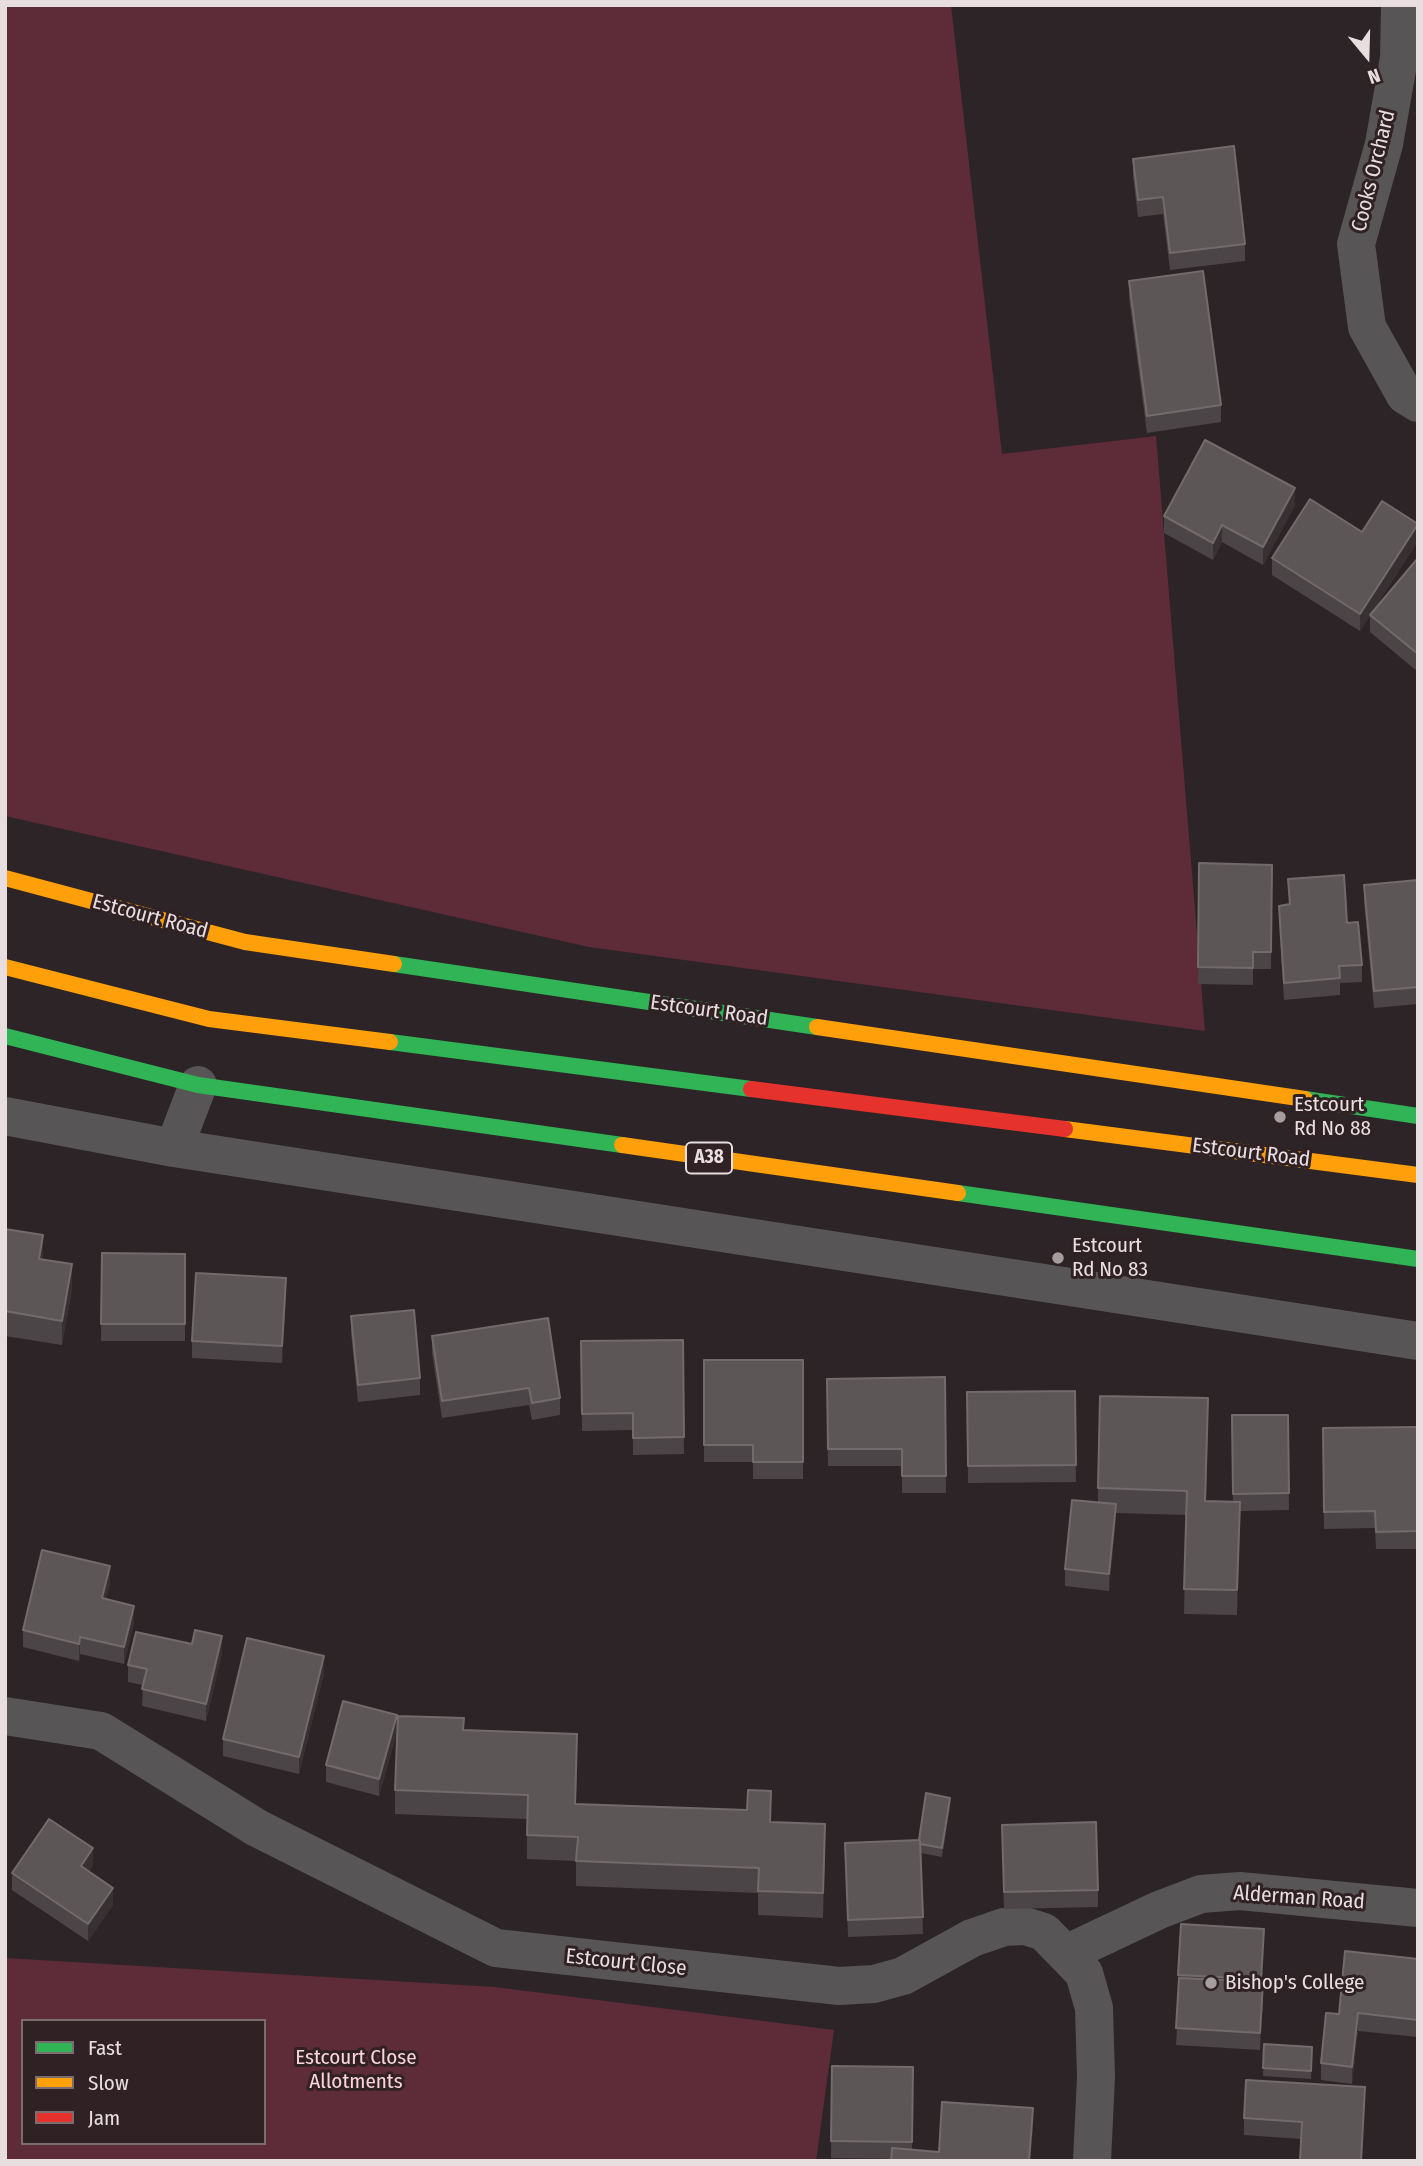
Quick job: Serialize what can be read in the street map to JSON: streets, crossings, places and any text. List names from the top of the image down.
{
  "streets": {
    "main road": ["Estcourt Road", "A38"],
    "street": ["Cooks Orchard", "Alderman Road", "Estcourt Close"]
  },
  "crossings": [
    ["Alderman Road", "Estcourt Close"]
  ],
  "parks": ["Estcourt Close Allotments"],
  "places": ["Estcourt Rd No 88", "Estcourt Rd No 83", "Bishop's College"],
  "legend": ["Fast", "Slow", "Jam"],
  "north": "bottom"
}
